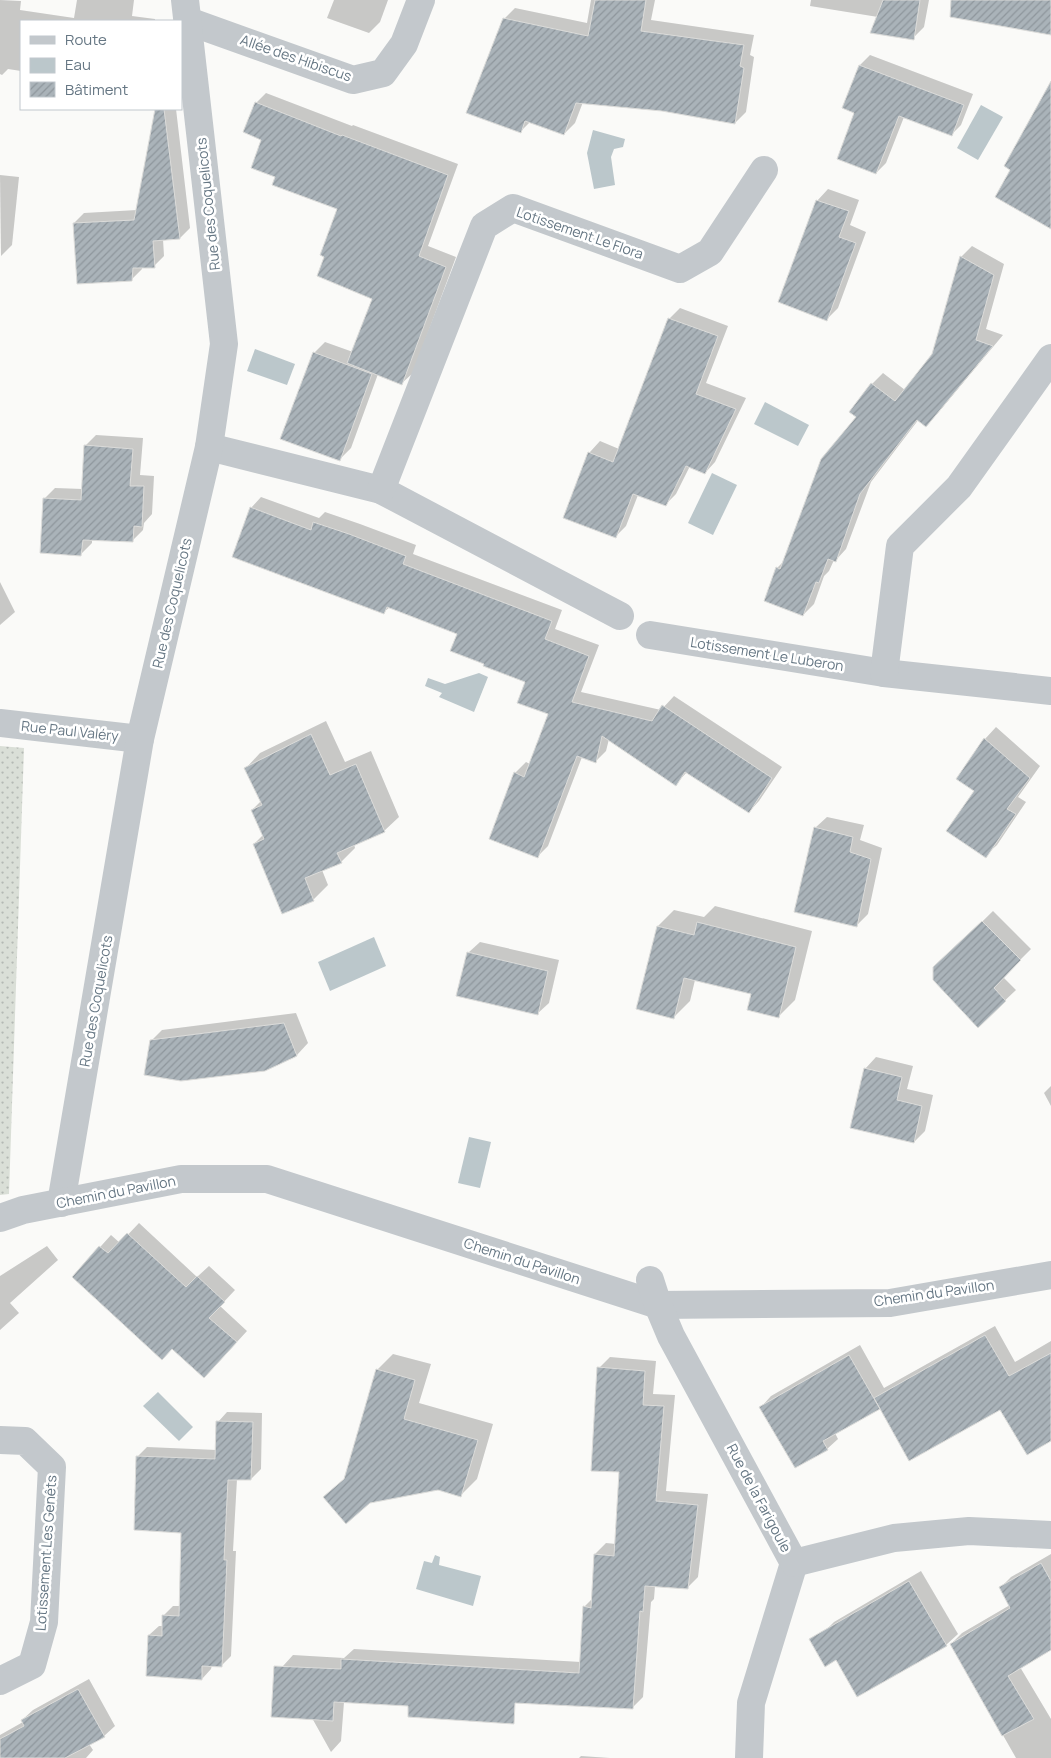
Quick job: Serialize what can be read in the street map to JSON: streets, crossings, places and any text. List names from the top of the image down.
{
  "streets": {
    "street": [
      "Allée des Hibiscus",
      "Rue des Coquelicots",
      "Lotissement Le Flora",
      "Lotissement Le Luberon",
      "Rue Paul Valéry",
      "Chemin du Pavillon",
      "Rue de la Farigoule",
      "Lotissement Les Genêts"
    ]
  },
  "crossings": [
    ["Allée des Hibiscus", "Rue des Coquelicots"],
    ["Rue des Coquelicots", "Rue Paul Valéry"],
    ["Rue des Coquelicots", "Chemin du Pavillon"],
    ["Chemin du Pavillon", "Rue de la Farigoule"]
  ],
  "legend": ["Route", "Eau", "Bâtiment"]
}
